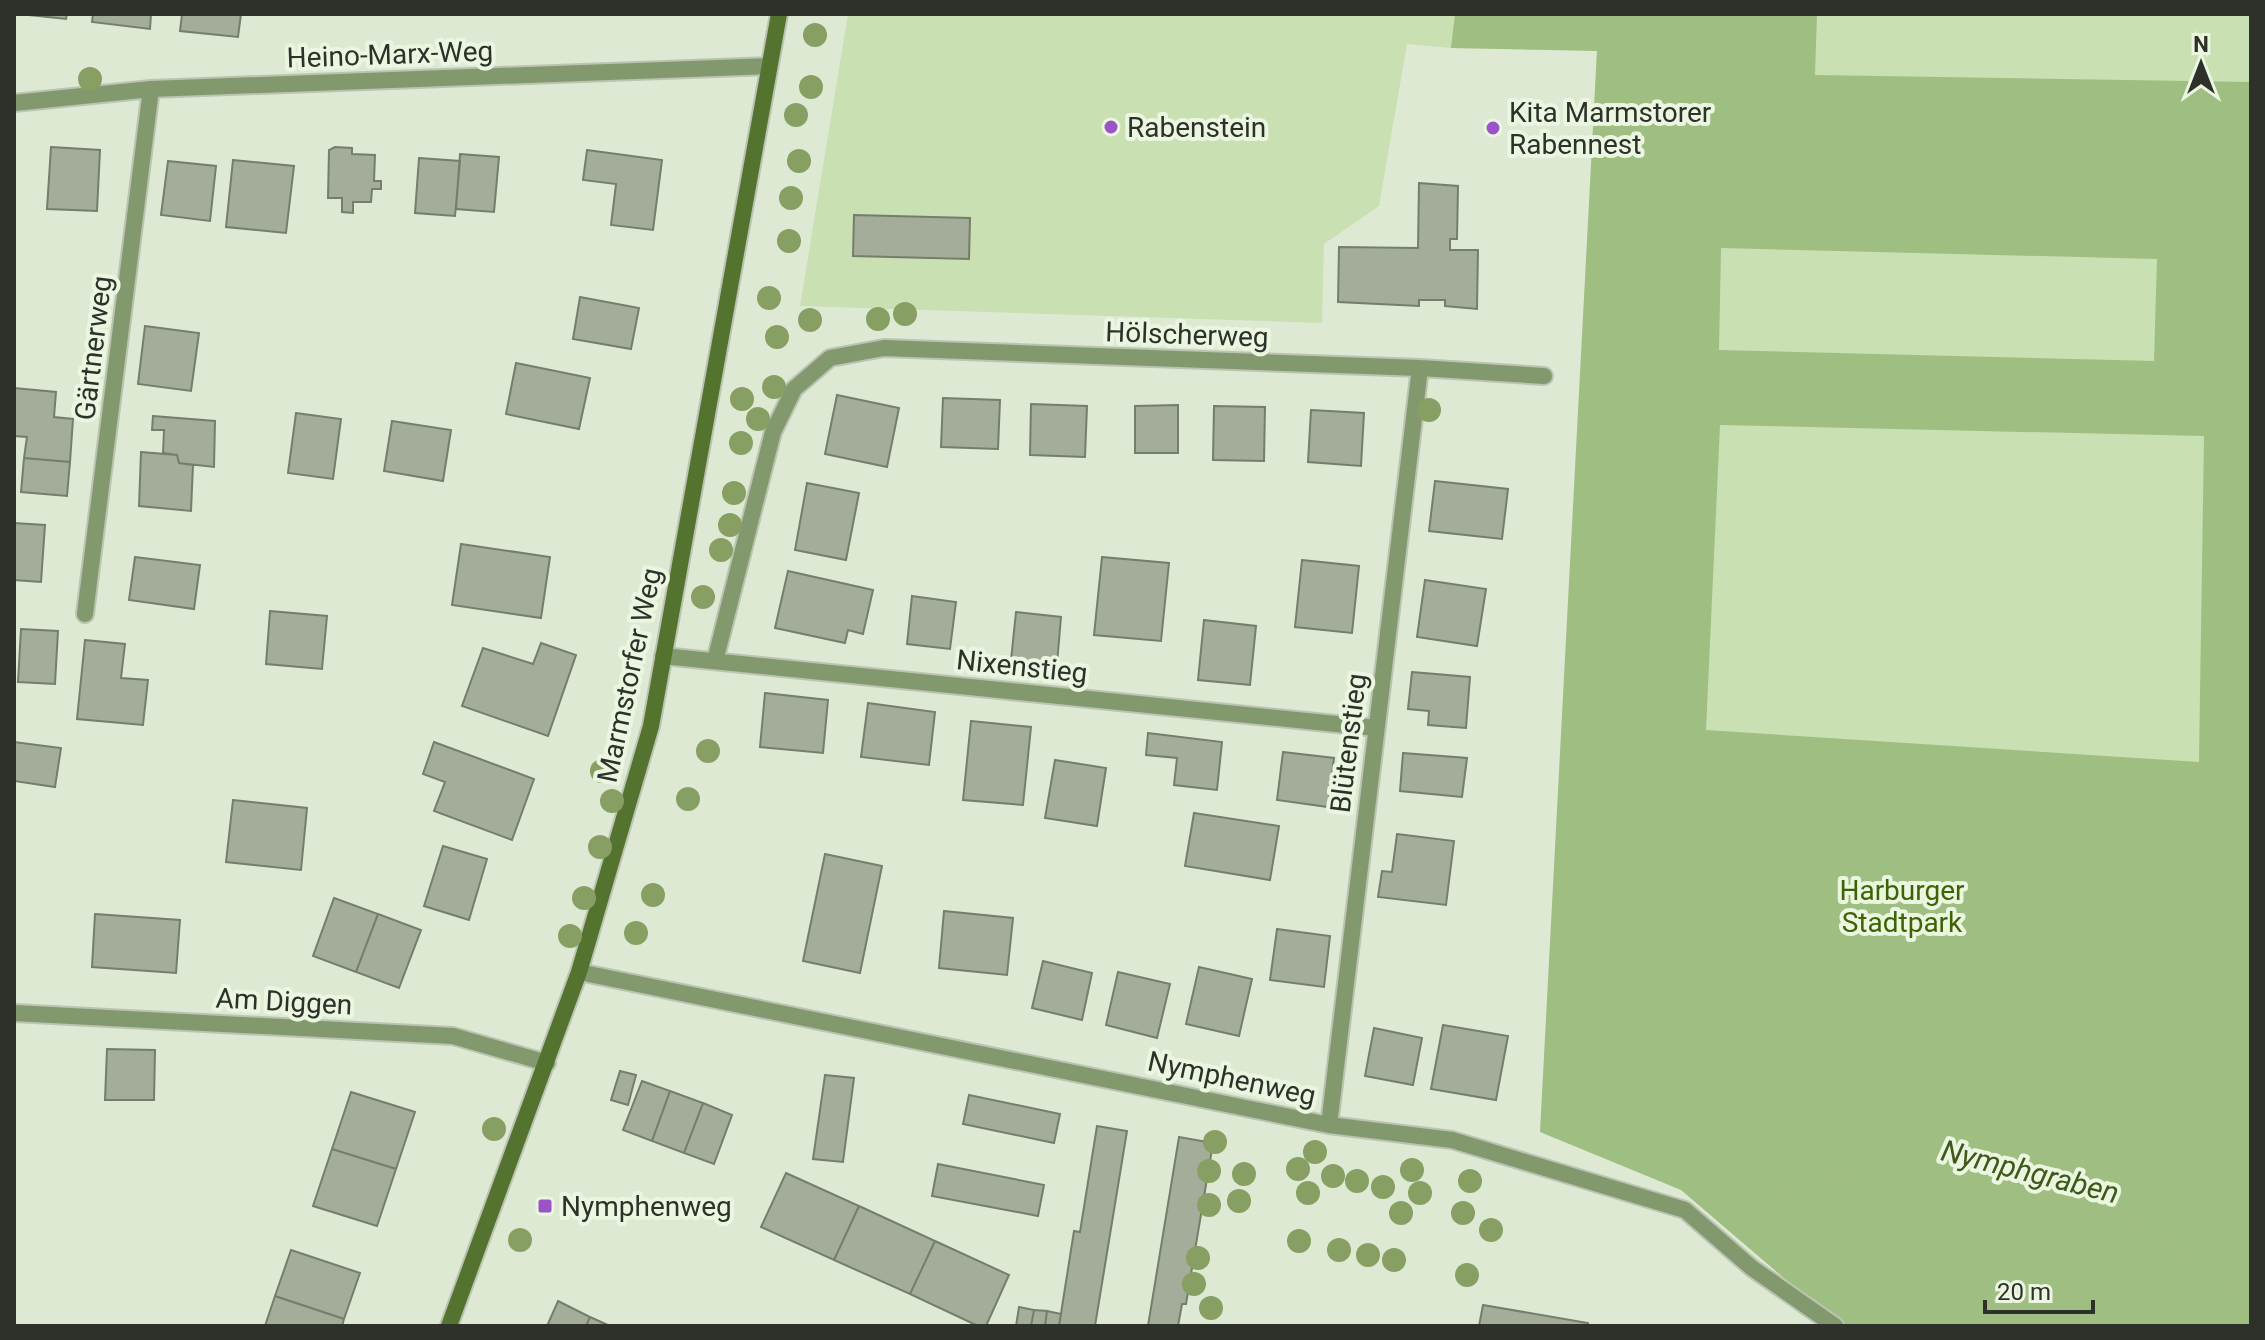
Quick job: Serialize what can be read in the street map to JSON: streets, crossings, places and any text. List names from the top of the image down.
{
  "streets": {
    "street": [
      "Heino-Marx-Weg",
      "Hölscherweg",
      "Gärtnerweg",
      "Nixenstieg",
      "Marmstorfer Weg",
      "Blütenstieg",
      "Am Diggen",
      "Nymphenweg"
    ]
  },
  "crossings": [
    ["Heino-Marx-Weg", "Gärtnerweg"],
    ["Heino-Marx-Weg", "Marmstorfer Weg"],
    ["Hölscherweg", "Nixenstieg"],
    ["Hölscherweg", "Blütenstieg"],
    ["Nixenstieg", "Marmstorfer Weg"],
    ["Nixenstieg", "Blütenstieg"],
    ["Marmstorfer Weg", "Am Diggen"],
    ["Marmstorfer Weg", "Nymphenweg"],
    ["Blütenstieg", "Nymphenweg"]
  ],
  "water": ["Nymphgraben"],
  "parks": ["Harburger Stadtpark"],
  "places": {
    "other": ["Rabenstein", "Kita Marmstorer Rabennest"],
    "transit": ["Nymphenweg"]
  },
  "scale_bar": "20 m",
  "north": "top"
}
